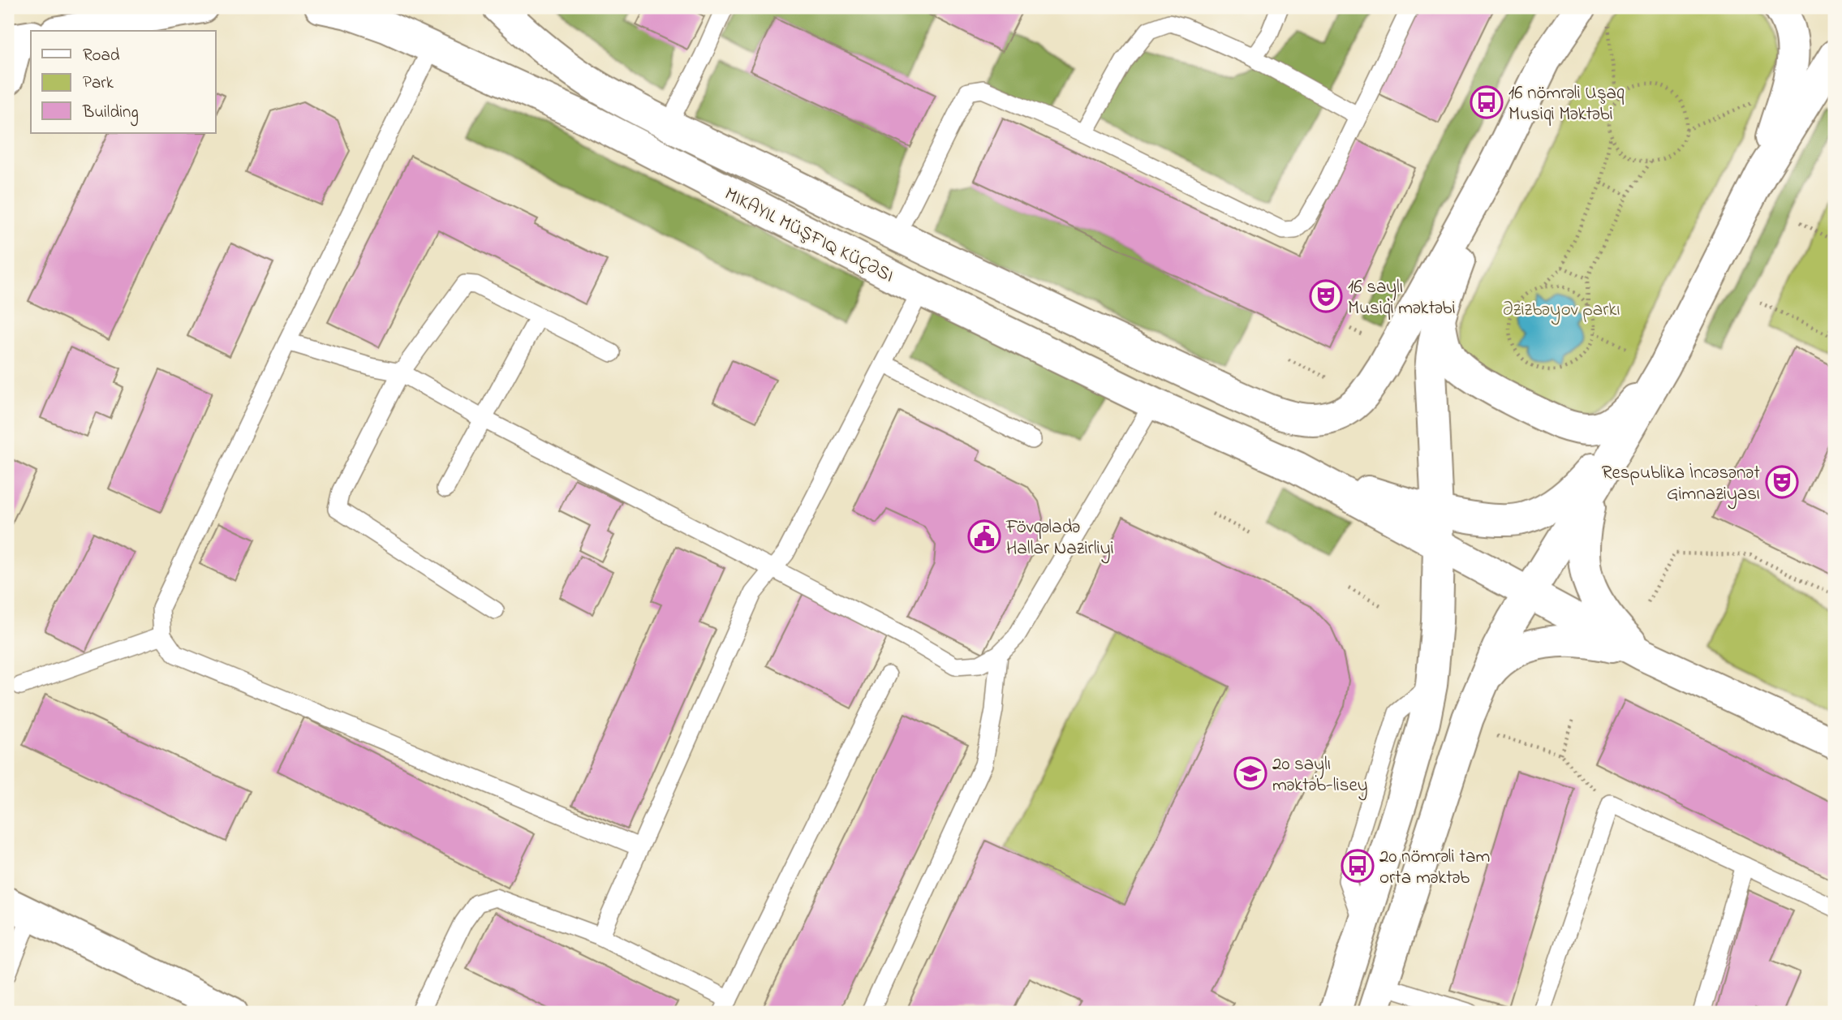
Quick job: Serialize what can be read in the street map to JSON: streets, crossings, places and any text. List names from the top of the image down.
{
  "parks": ["Əzizbəyov parkı"],
  "places": {
    "bus stop": ["16 nömrəli Uşaq Musiqi Məktəbi", "20 nömrəli tam orta məktəb"],
    "theatre": ["16 saylı Musiqi məktəbi", "Respublika İncəsənət Gimnaziyası"],
    "public building": ["Fövqəladə Hallar Nazirliyi"],
    "school or university": ["20 saylı məktəb-lisey"]
  },
  "legend": ["Road", "Park", "Building"]
}
